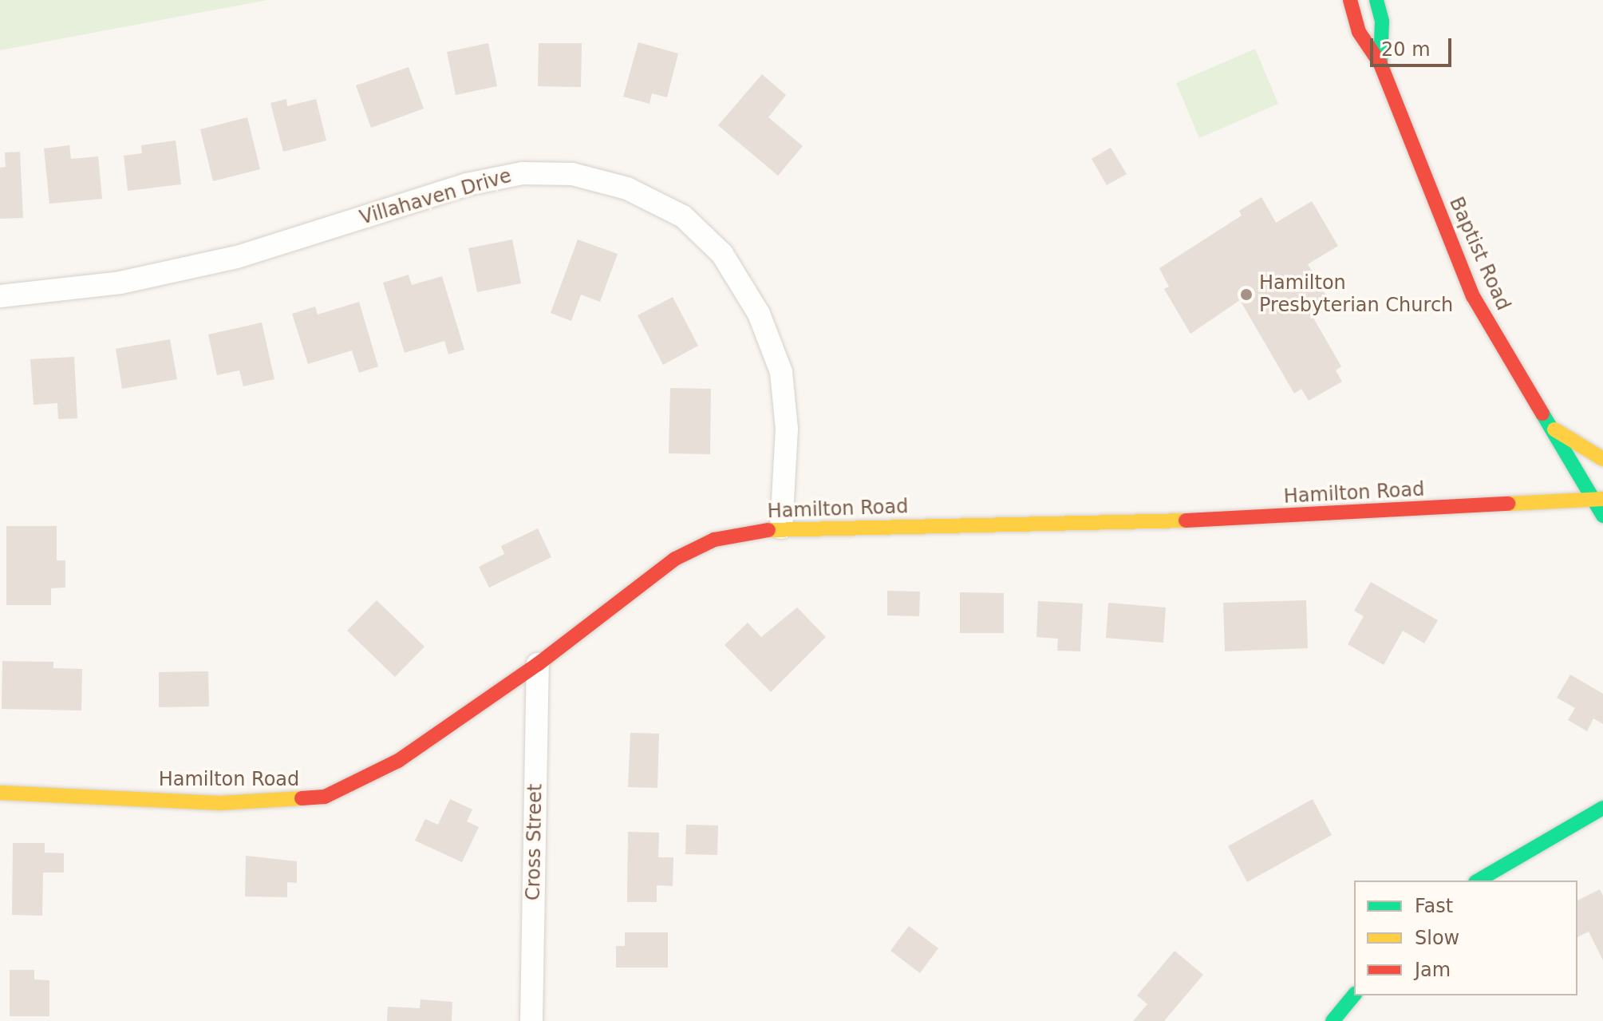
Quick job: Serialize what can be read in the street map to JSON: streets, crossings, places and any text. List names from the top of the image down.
{
  "streets": {
    "street": [
      "Villahaven Drive",
      "Baptist Road",
      "Hamilton Road",
      "Cross Street"
    ]
  },
  "crossings": [
    ["Villahaven Drive", "Hamilton Road"],
    ["Baptist Road", "Hamilton Road"],
    ["Hamilton Road", "Cross Street"]
  ],
  "places": ["Hamilton Presbyterian Church"],
  "legend": ["Fast", "Slow", "Jam"],
  "scale_bar": "20 m"
}
